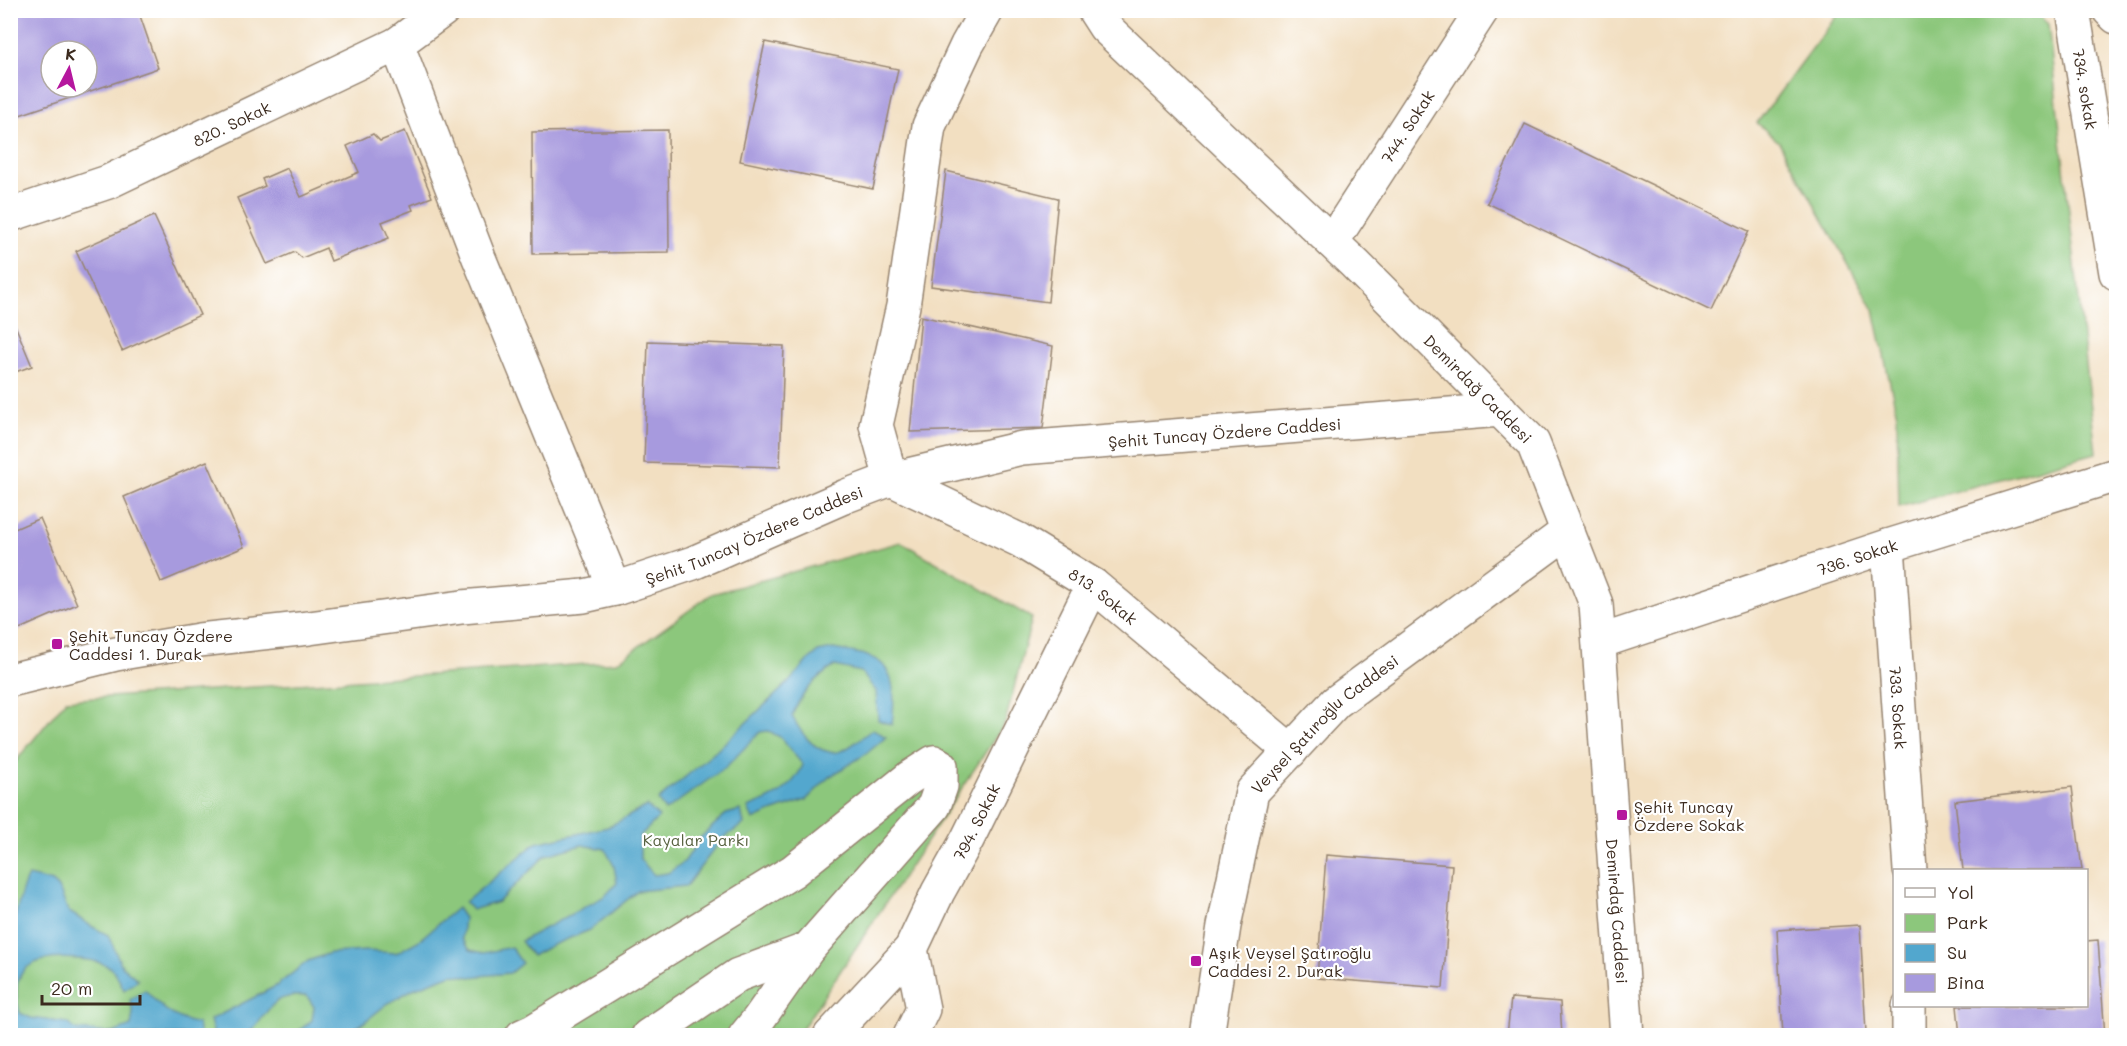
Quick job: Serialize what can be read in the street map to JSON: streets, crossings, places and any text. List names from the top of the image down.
{
  "streets": {
    "street": [
      "734. sokak",
      "820. Sokak",
      "744. Sokak",
      "Demirdağ Caddesi",
      "Şehit Tuncay Özdere Caddesi",
      "736. Sokak",
      "813. Sokak",
      "733. Sokak",
      "Veysel Şatıroğlu Caddesi",
      "794. Sokak"
    ]
  },
  "crossings": [
    ["744. Sokak", "Demirdağ Caddesi"],
    ["Demirdağ Caddesi", "Şehit Tuncay Özdere Caddesi"],
    ["Demirdağ Caddesi", "736. Sokak"],
    ["Demirdağ Caddesi", "Veysel Şatıroğlu Caddesi"],
    ["Şehit Tuncay Özdere Caddesi", "813. Sokak"],
    ["736. Sokak", "733. Sokak"],
    ["813. Sokak", "Veysel Şatıroğlu Caddesi"],
    ["813. Sokak", "794. Sokak"]
  ],
  "parks": ["Kayalar Parkı"],
  "places": {
    "transit": ["Şehit Tuncay Özdere Caddesi 1. Durak", "Şehit Tuncay Özdere Sokak", "Aşık Veysel Şatıroğlu Caddesi 2. Durak"]
  },
  "legend": [
    "Yol",
    "Park",
    "Su",
    "Bina"
  ],
  "scale_bar": "20 m",
  "north": "top"
}
